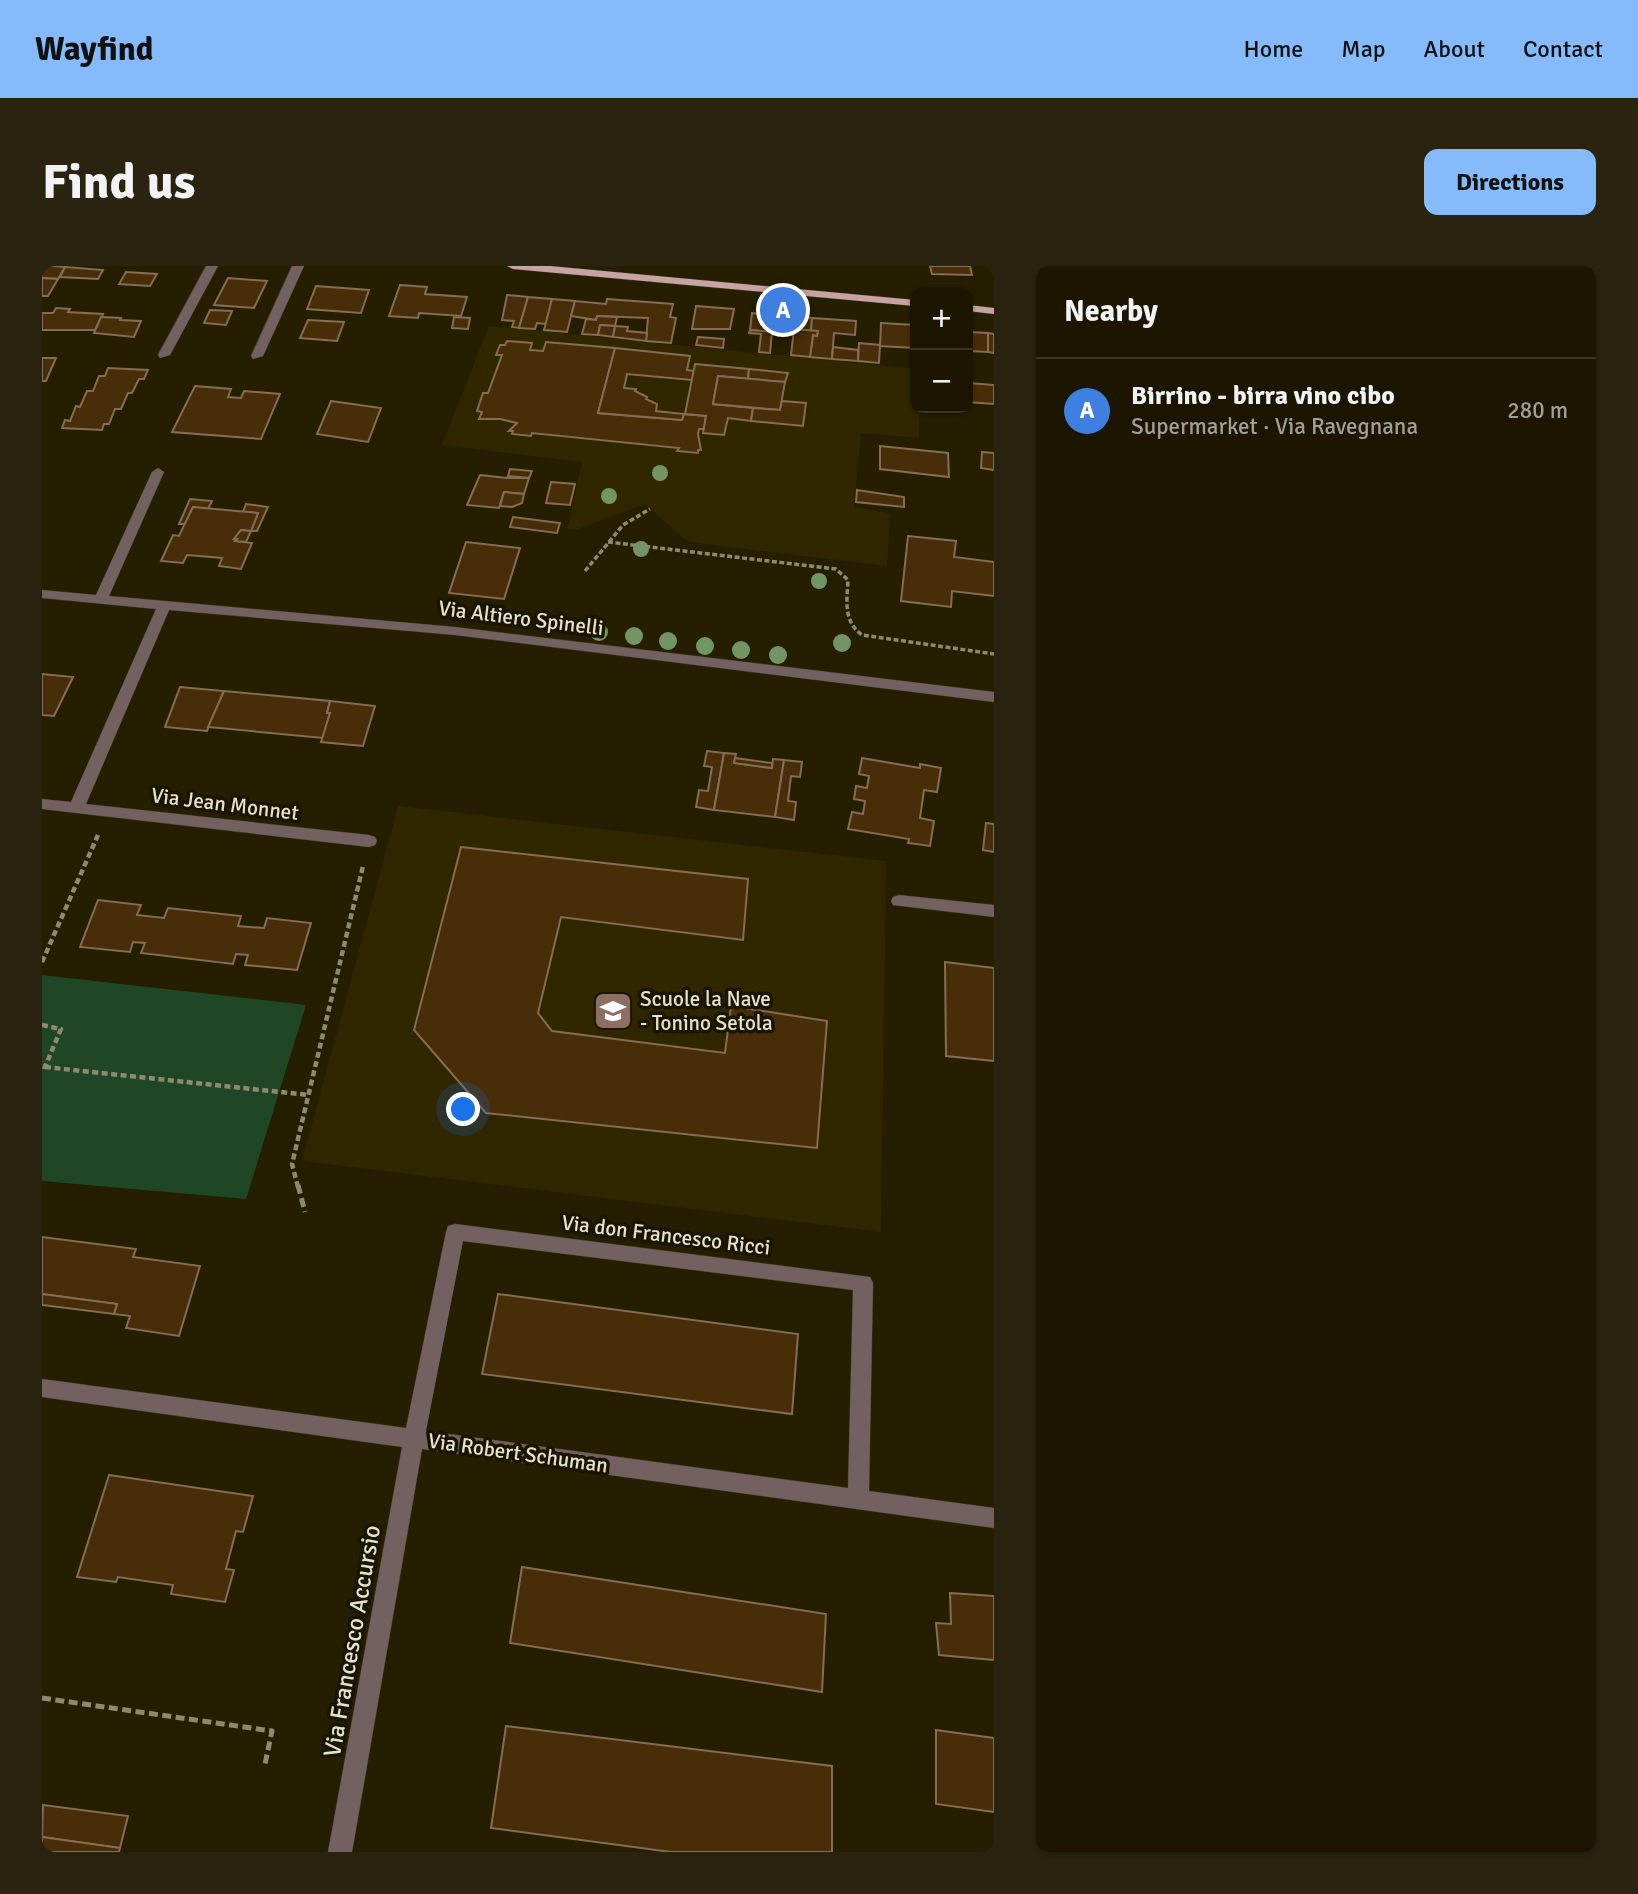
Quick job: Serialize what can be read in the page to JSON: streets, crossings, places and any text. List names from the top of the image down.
{
  "streets": {
    "street": [
      "Via Altiero Spinelli",
      "Via Jean Monnet",
      "Via don Francesco Ricci",
      "Via Robert Schuman",
      "Via Francesco Accursio"
    ]
  },
  "crossings": [
    ["Via don Francesco Ricci", "Via Robert Schuman"],
    ["Via don Francesco Ricci", "Via Francesco Accursio"],
    ["Via Robert Schuman", "Via Francesco Accursio"]
  ],
  "places": {
    "school or university": ["Scuole la Nave - Tonino Setola"]
  },
  "page": {
    "header": "Wayfind",
    "nav": [
      "Home",
      "Map",
      "About",
      "Contact"
    ],
    "buttons": "Directions",
    "title": "Find us",
    "heading": "Nearby",
    "pins": "A",
    "map_buttons": ["+", "−"],
    "list": [
      {
        "mark": "A",
        "name": "Birrino - birra vino cibo",
        "note": "Supermarket · Via Ravegnana",
        "value": "280 m"
      }
    ]
  }
}
